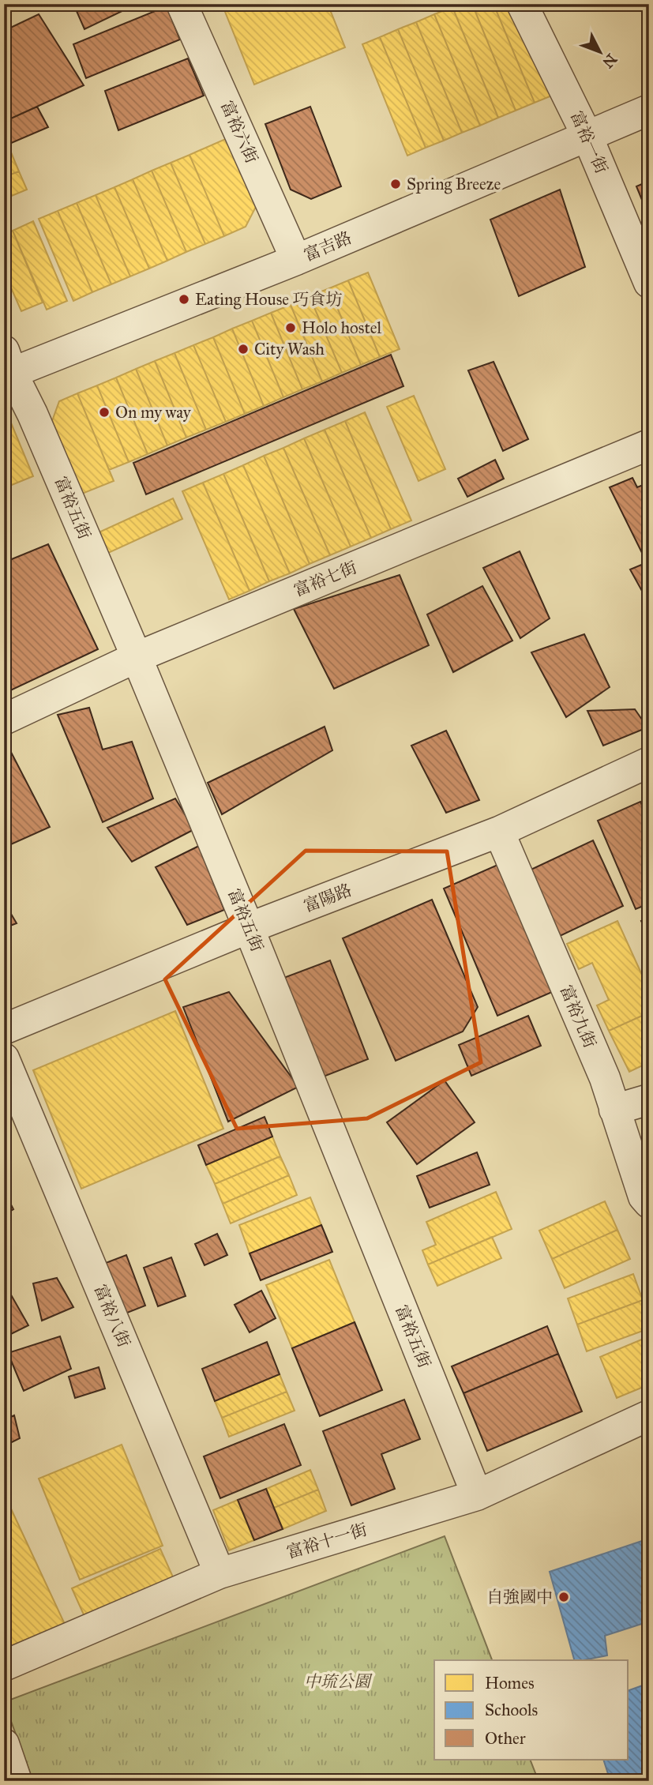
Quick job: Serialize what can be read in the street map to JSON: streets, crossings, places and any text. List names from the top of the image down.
{
  "streets": {
    "street": [
      "富裕六街",
      "富裕一街",
      "富吉路",
      "富裕五街",
      "富裕七街",
      "富陽路",
      "富裕九街",
      "富裕八街",
      "富裕十一街"
    ]
  },
  "crossings": [
    ["富裕六街", "富吉路"],
    ["富裕一街", "富吉路"],
    ["富吉路", "富裕五街"],
    ["富裕五街", "富裕七街"],
    ["富裕五街", "富陽路"],
    ["富裕五街", "富裕十一街"],
    ["富陽路", "富裕九街"],
    ["富裕八街", "富裕十一街"]
  ],
  "parks": ["中琉公園"],
  "places": [
    "Spring Breeze",
    "Eating House 巧食坊",
    "Holo hostel",
    "City Wash",
    "On my way",
    "自強國中"
  ],
  "legend": ["Homes", "Schools", "Other"],
  "north": "bottom right"
}
